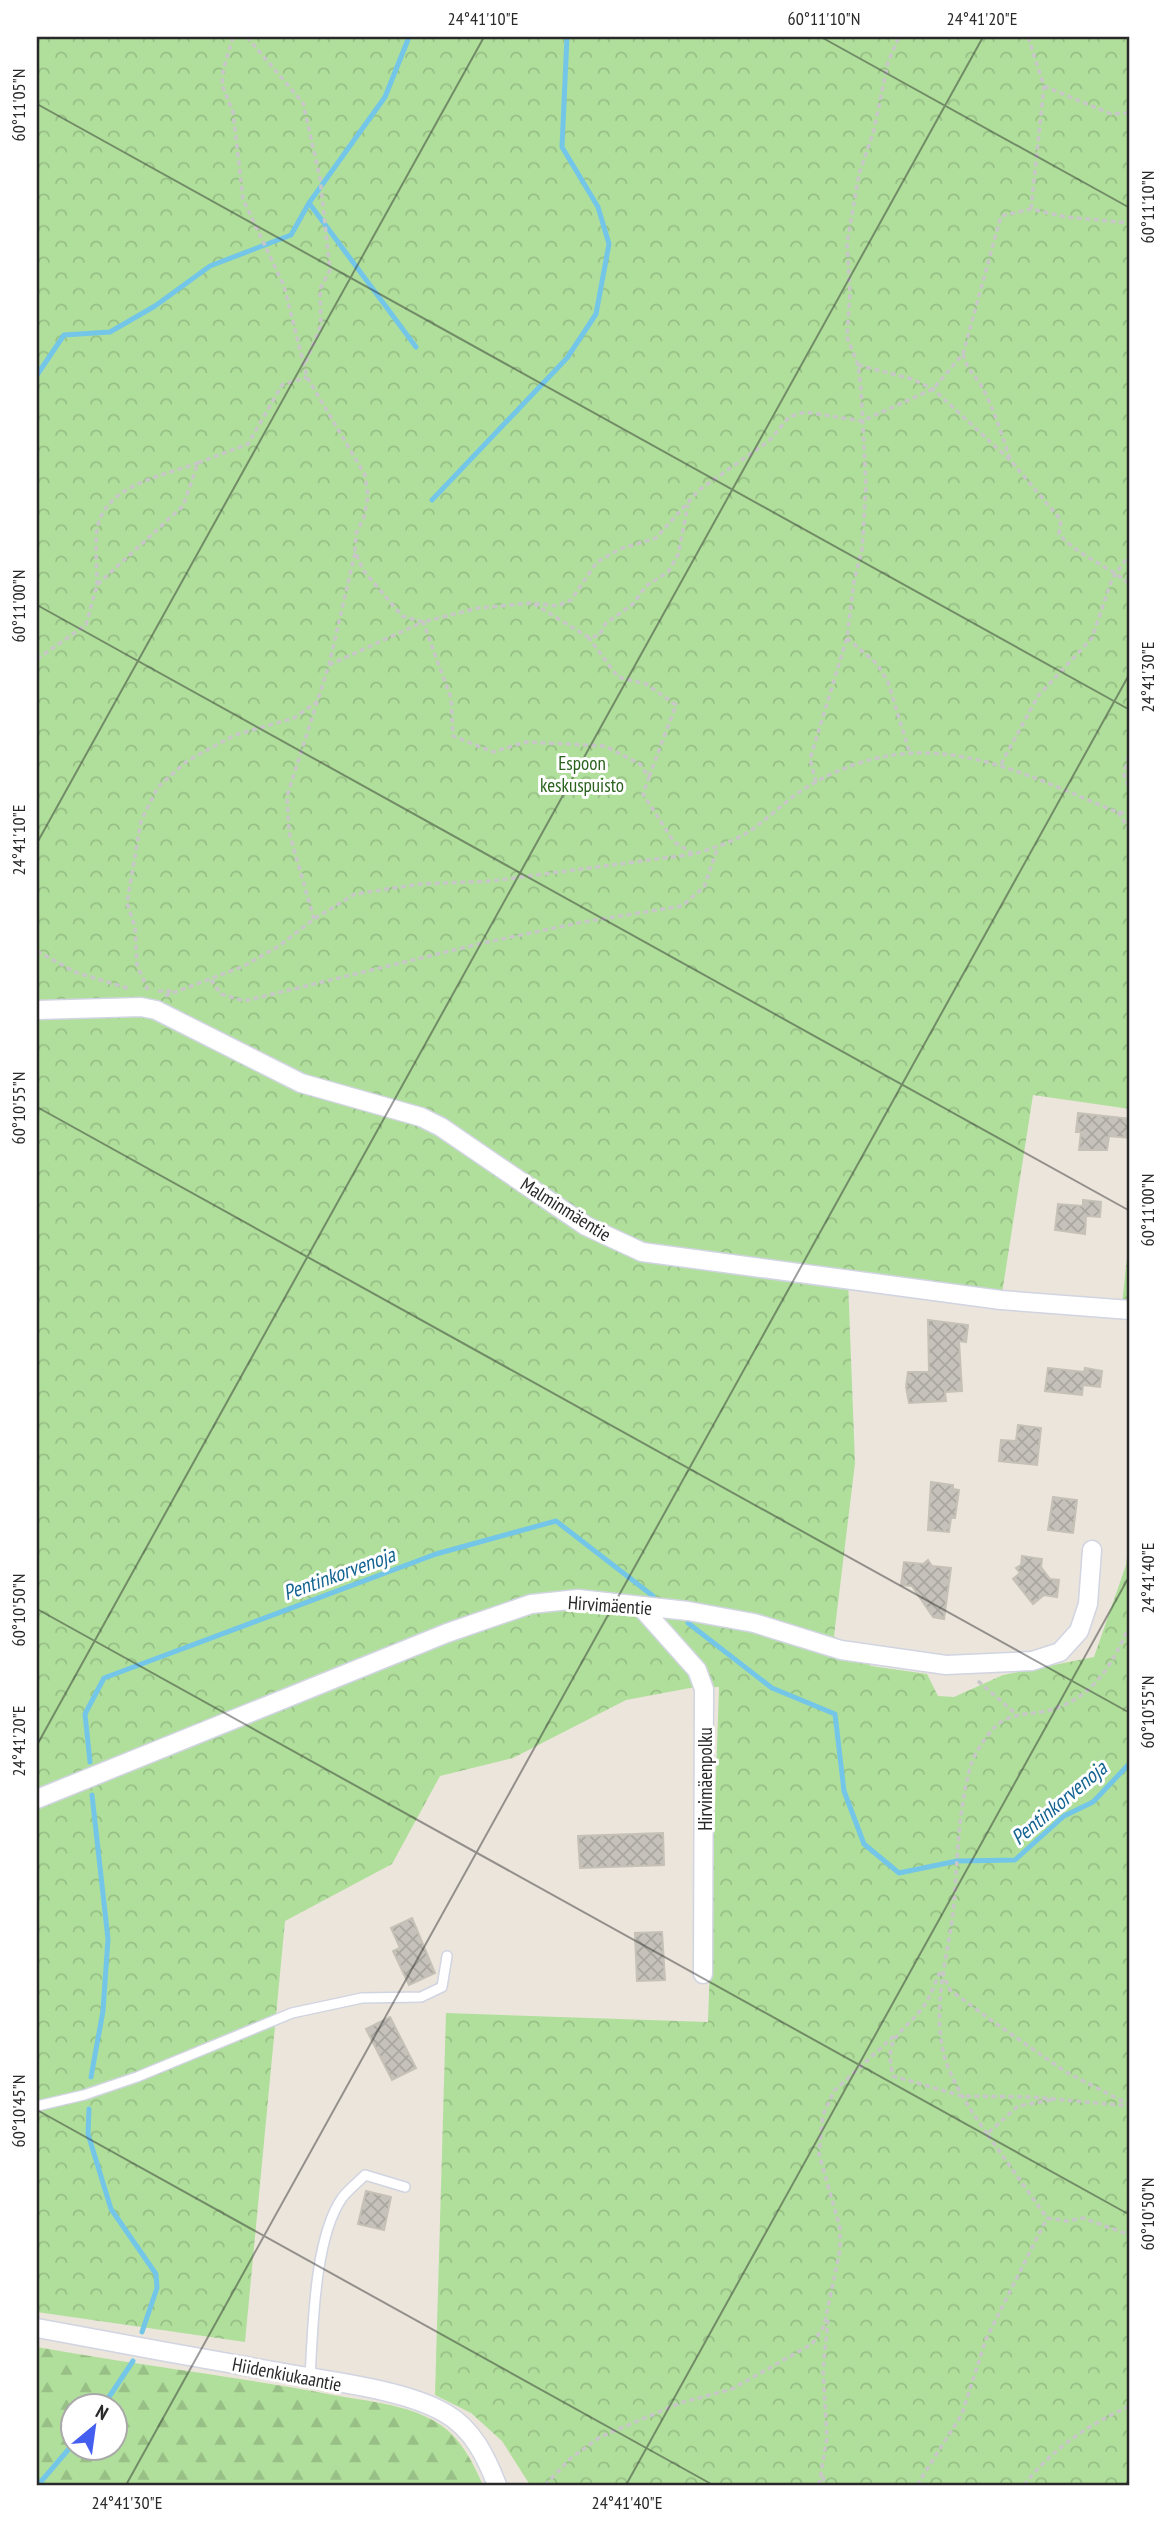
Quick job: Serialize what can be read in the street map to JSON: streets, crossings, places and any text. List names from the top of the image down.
{
  "streets": {
    "street": [
      "Malminmäentie",
      "Hirvimäentie",
      "Hirvimäenpolku",
      "Hiidenkiukaantie"
    ]
  },
  "crossings": [
    ["Hirvimäentie", "Hirvimäenpolku"]
  ],
  "water": ["Pentinkorvenoja"],
  "parks": ["Espoon keskuspuisto"],
  "north": "top right",
  "coordinates": [
    "24°41'10\"E",
    "60°11'10\"N",
    "24°41'20\"E",
    "60°11'05\"N",
    "60°11'00\"N",
    "24°41'30\"E",
    "60°10'55\"N",
    "24°41'40\"E",
    "60°10'50\"N",
    "60°10'45\"N"
  ]
}
